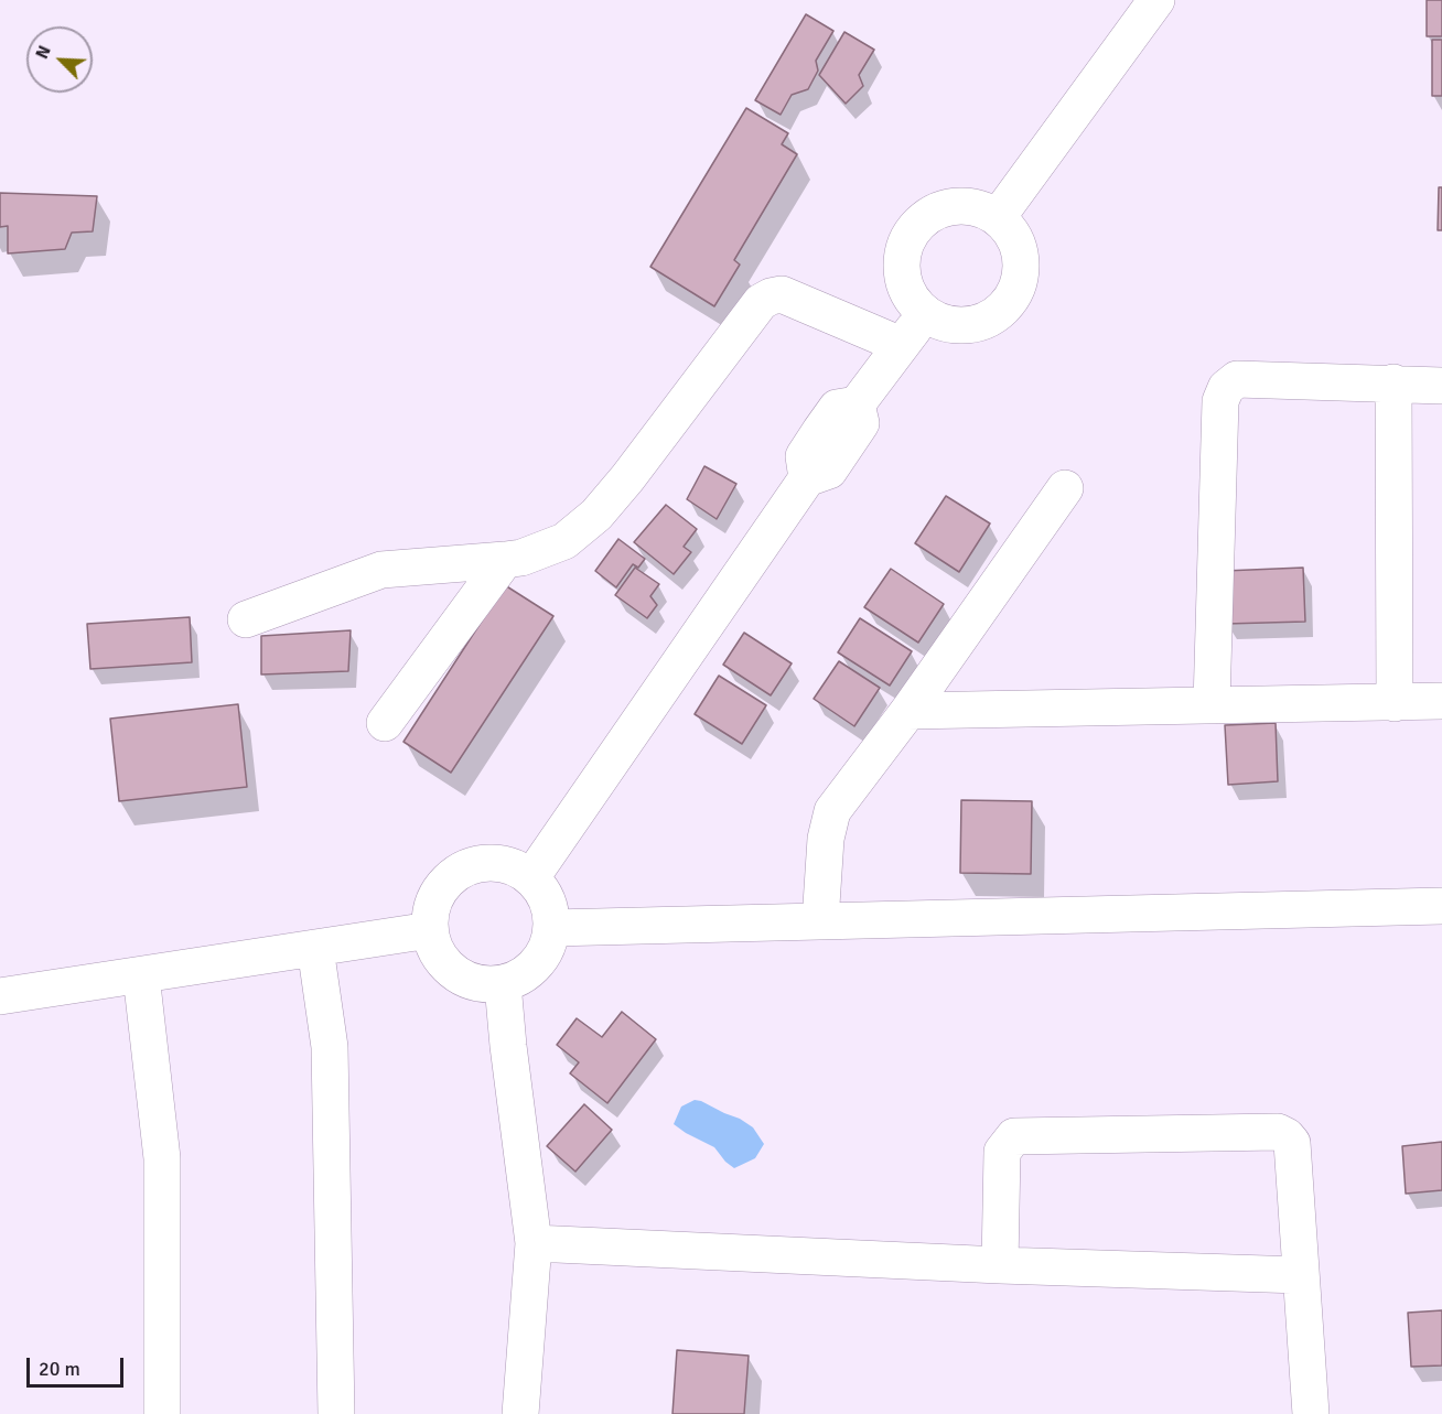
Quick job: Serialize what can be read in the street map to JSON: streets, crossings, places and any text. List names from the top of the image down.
{
  "scale_bar": "20 m",
  "north": "top left"
}
